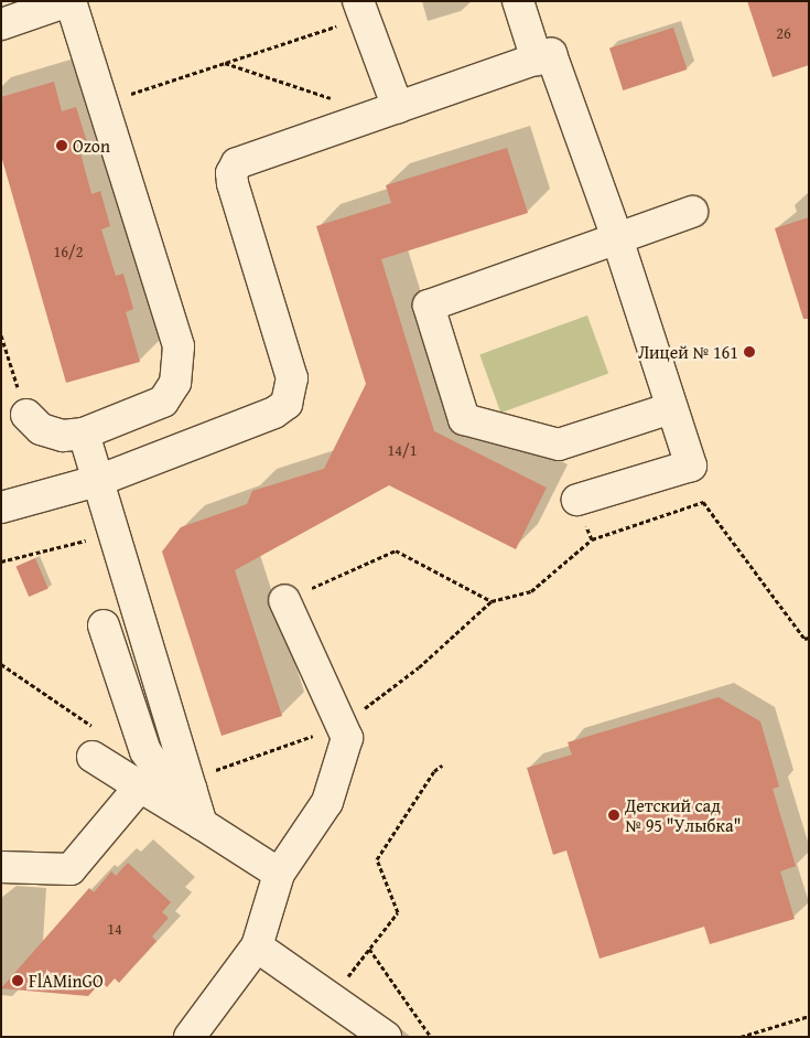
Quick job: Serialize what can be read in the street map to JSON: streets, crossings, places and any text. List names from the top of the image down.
{
  "places": [
    "Ozon",
    "Лицей № 161",
    "Детский сад № 95 \"Улыбка\"",
    "FlAMinGO"
  ],
  "house_numbers": [
    "26",
    "16/2",
    "14/1",
    "14"
  ]
}
